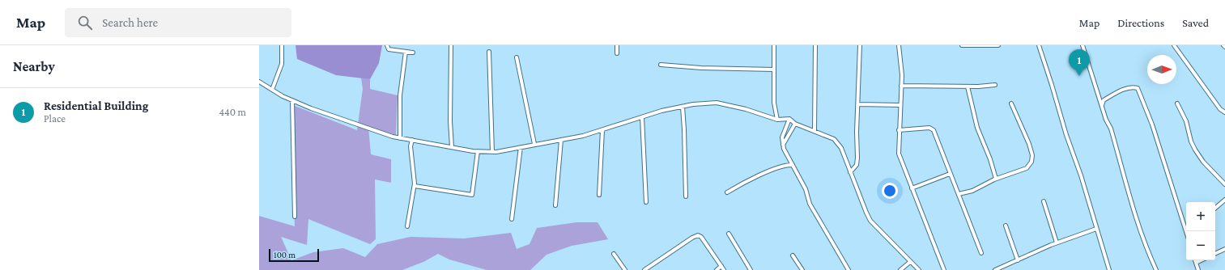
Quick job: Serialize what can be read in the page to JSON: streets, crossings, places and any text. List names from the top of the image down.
{
  "scale_bar": "100 m",
  "north": "right",
  "page": {
    "header": "Map",
    "search": "Search here",
    "nav": ["Map", "Directions", "Saved"],
    "heading": "Nearby",
    "pins": "1",
    "list": [
      {
        "mark": "1",
        "name": "Residential Building",
        "note": "Place",
        "value": "440 m"
      }
    ],
    "map_buttons": ["+", "−"],
    "scale": "100 m"
  }
}
